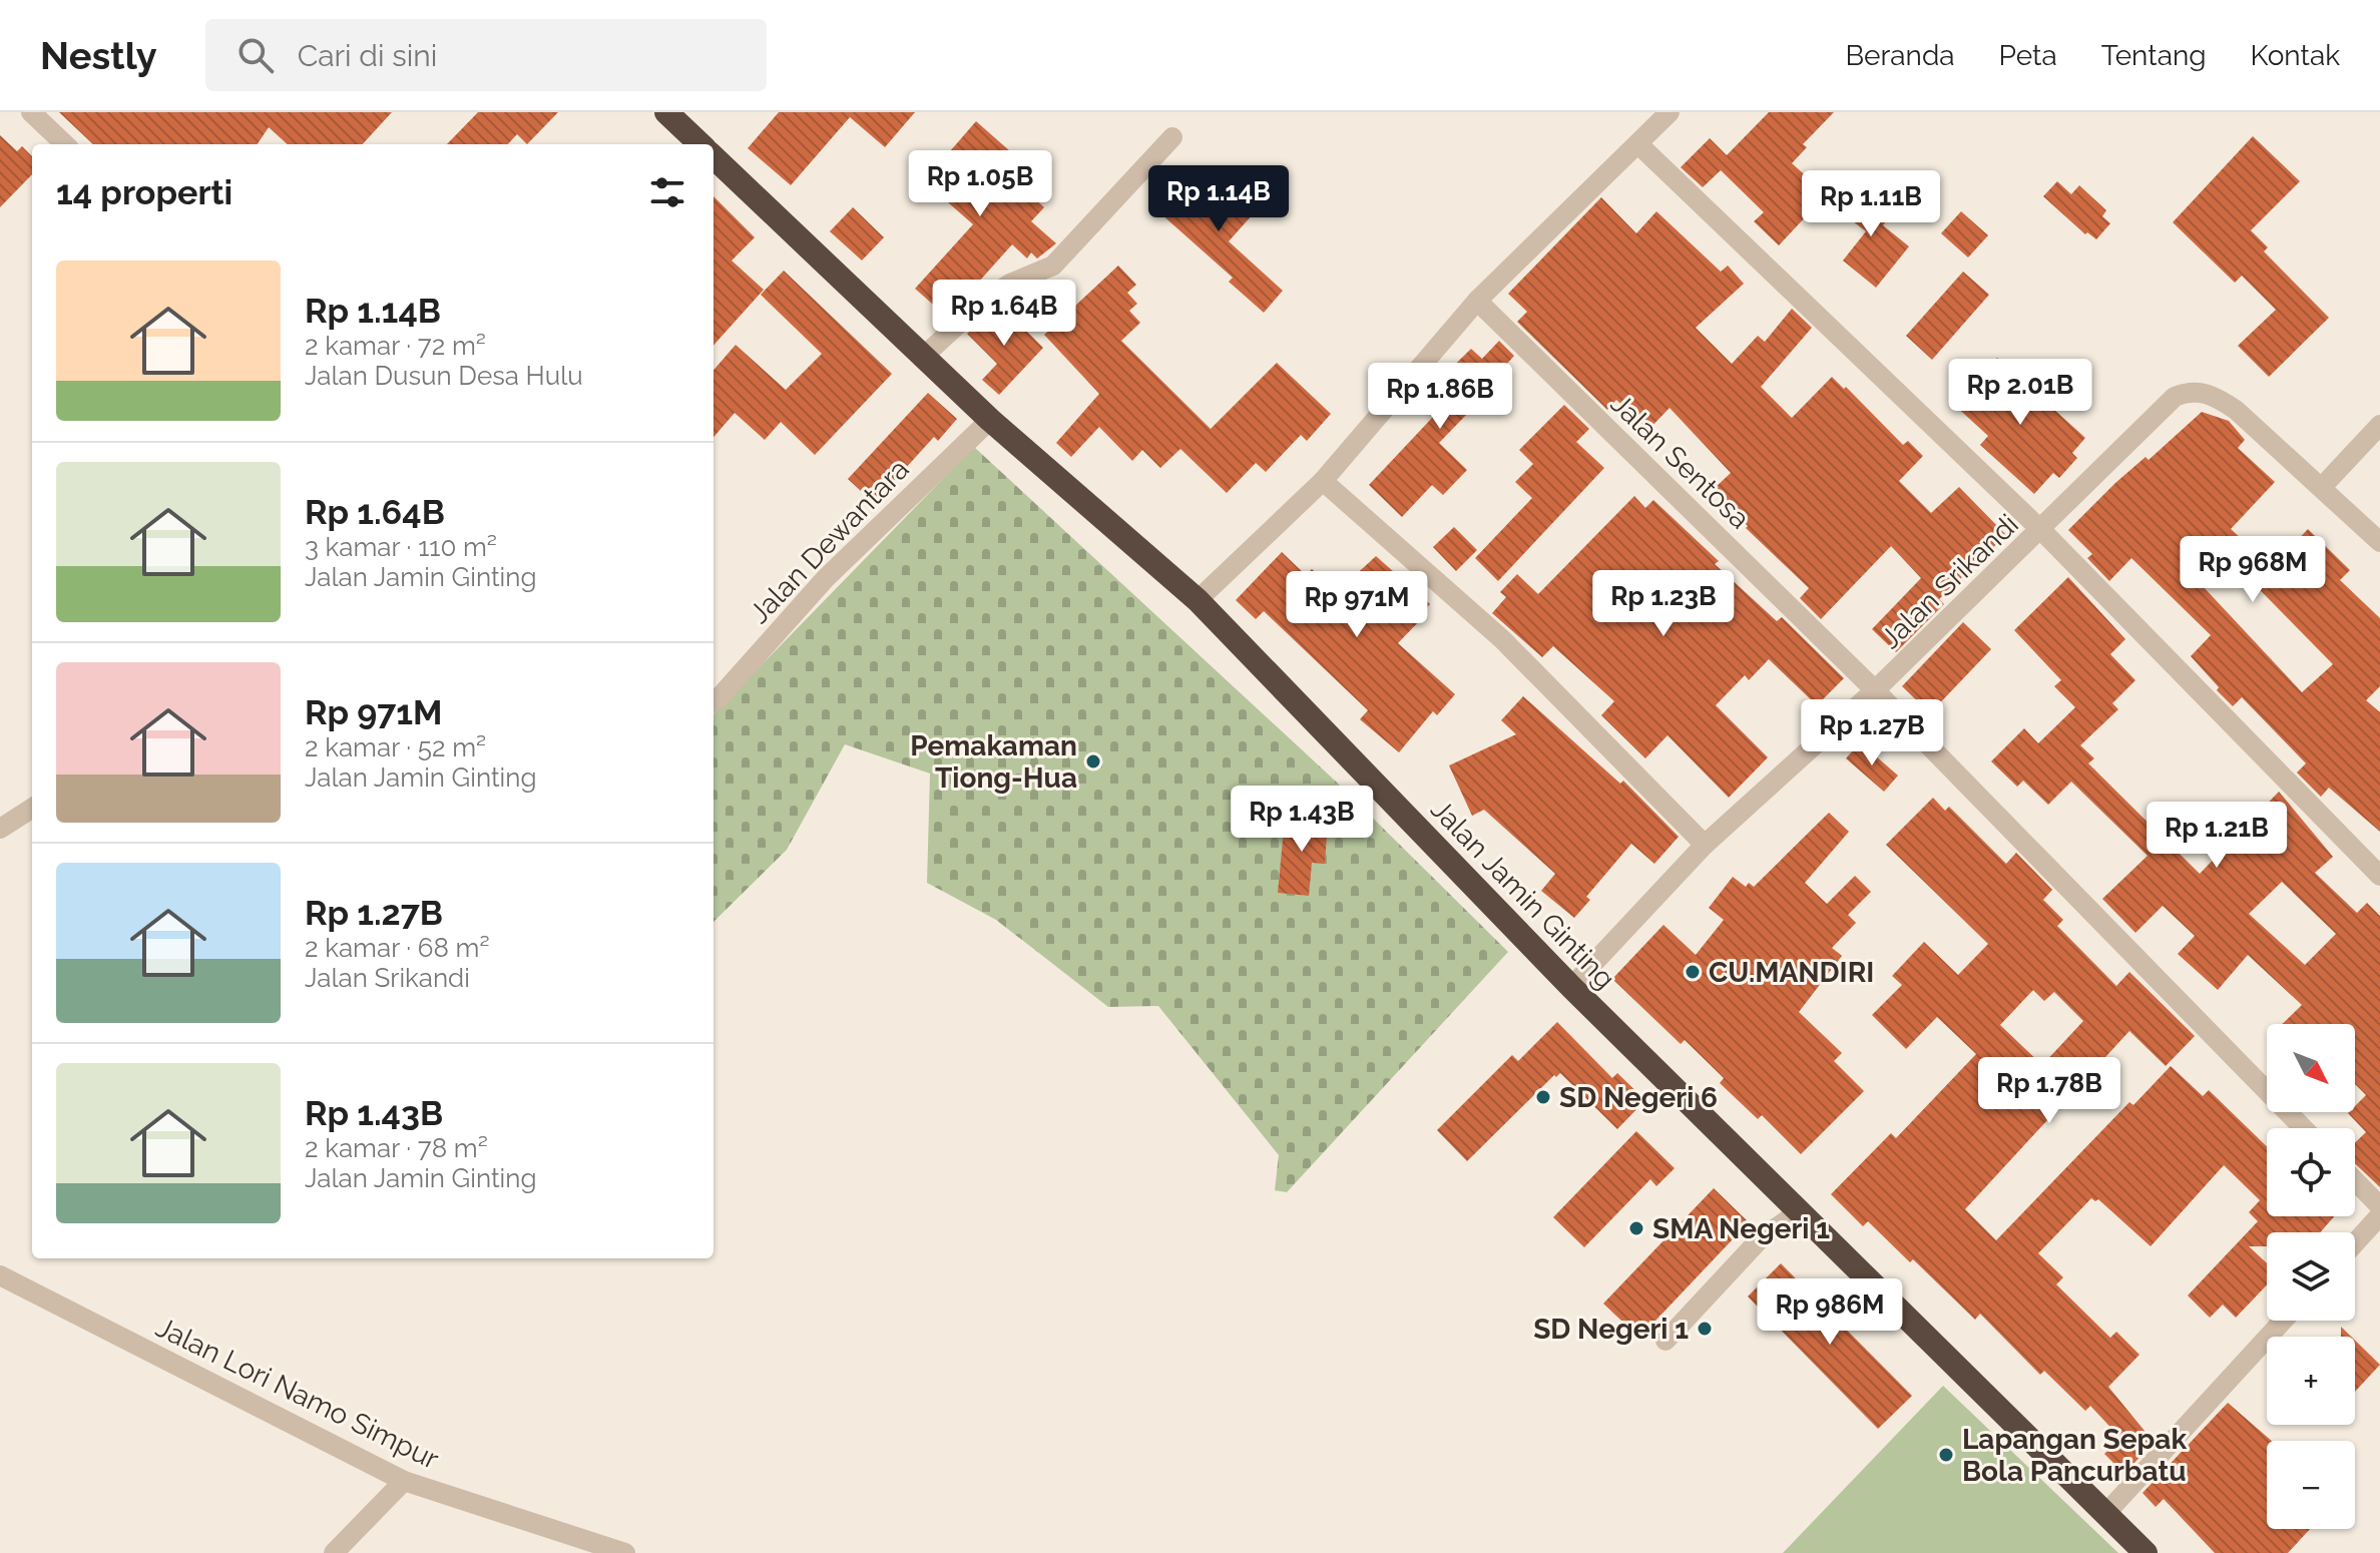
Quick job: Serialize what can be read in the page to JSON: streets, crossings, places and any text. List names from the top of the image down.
{
  "streets": {
    "highway": ["Jalan Jamin Ginting"],
    "street": [
      "Jalan Sentosa",
      "Jalan Dewantara",
      "Jalan Srikandi",
      "Jalan Lori Namo Simpur"
    ]
  },
  "crossings": [
    ["Jalan Sentosa", "Jalan Srikandi"],
    ["Jalan Dewantara", "Jalan Jamin Ginting"],
    ["Jalan Srikandi", "Jalan Jamin Ginting"]
  ],
  "places": [
    "Pemakaman Tiong-Hua",
    "CU.MANDIRI",
    "SD Negeri 6",
    "SMA Negeri 1",
    "SD Negeri 1",
    "Lapangan Sepak Bola Pancurbatu"
  ],
  "north": "bottom right",
  "page": {
    "header": "Nestly",
    "search": "Cari di sini",
    "nav": [
      "Beranda",
      "Peta",
      "Tentang",
      "Kontak"
    ],
    "heading": "14 properti",
    "price": [
      "Rp 1.05B",
      "Rp 1.14B",
      "Rp 1.11B",
      "Rp 1.64B",
      "Rp 2.01B",
      "Rp 1.86B",
      "Rp 968M",
      "Rp 1.23B",
      "Rp 971M",
      "Rp 1.27B",
      "Rp 1.43B",
      "Rp 1.21B",
      "Rp 1.78B",
      "Rp 986M"
    ],
    "list": [
      {
        "name": "Rp 1.14B",
        "note": "2 kamar · 72 m² · Jalan Dusun Desa Hulu"
      },
      {
        "name": "Rp 1.64B",
        "note": "3 kamar · 110 m² · Jalan Jamin Ginting"
      },
      {
        "name": "Rp 971M",
        "note": "2 kamar · 52 m² · Jalan Jamin Ginting"
      },
      {
        "name": "Rp 1.27B",
        "note": "2 kamar · 68 m² · Jalan Srikandi"
      },
      {
        "name": "Rp 1.43B",
        "note": "2 kamar · 78 m² · Jalan Jamin Ginting"
      }
    ],
    "map_buttons": ["+", "−"]
  }
}
